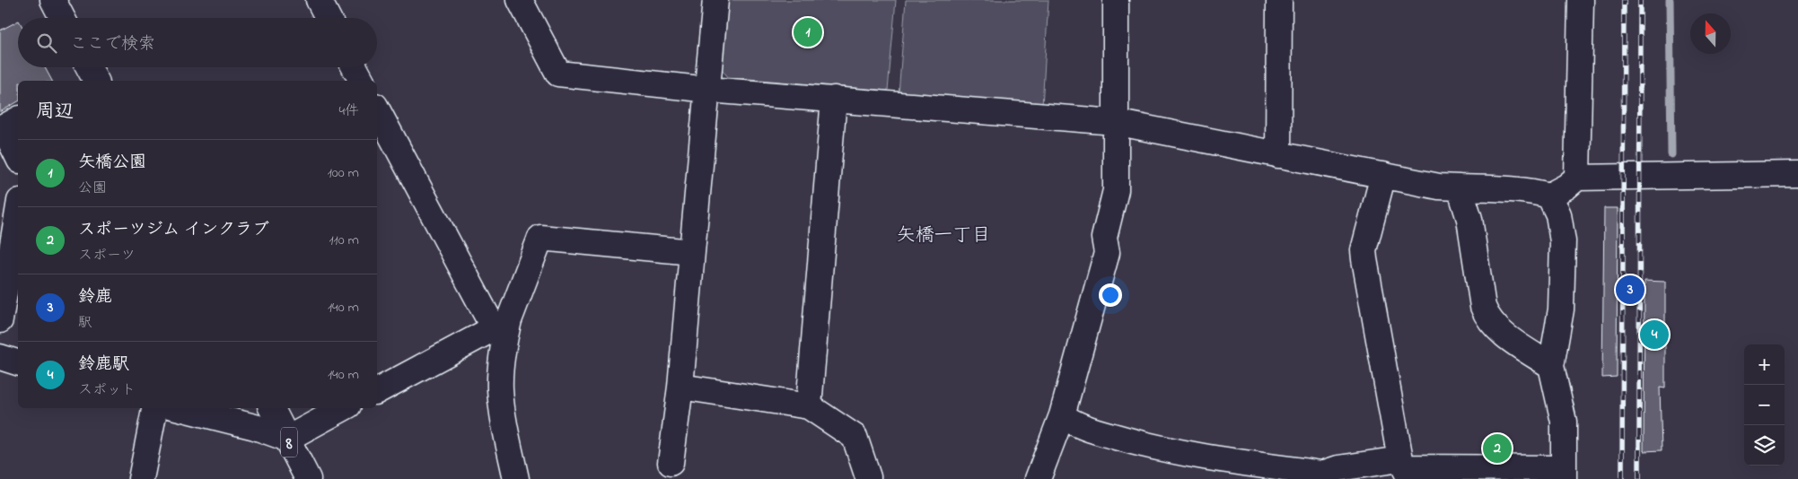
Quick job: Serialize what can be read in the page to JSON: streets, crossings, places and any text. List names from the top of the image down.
{
  "streets": {
    "street": ["8"]
  },
  "districts": ["矢橋一丁目"],
  "north": "top",
  "page": {
    "pins": [
      "1",
      "3",
      "4",
      "2"
    ],
    "search": "ここで検索",
    "heading": ["周辺", "4件"],
    "list": [
      {
        "mark": "1",
        "name": "矢橋公園",
        "note": "公園",
        "value": "100 m"
      },
      {
        "mark": "2",
        "name": "スポーツジム インクラブ",
        "note": "スポーツ",
        "value": "110 m"
      },
      {
        "mark": "3",
        "name": "鈴鹿",
        "note": "駅",
        "value": "140 m"
      },
      {
        "mark": "4",
        "name": "鈴鹿駅",
        "note": "スポット",
        "value": "140 m"
      }
    ],
    "map_buttons": ["+", "−"]
  }
}
